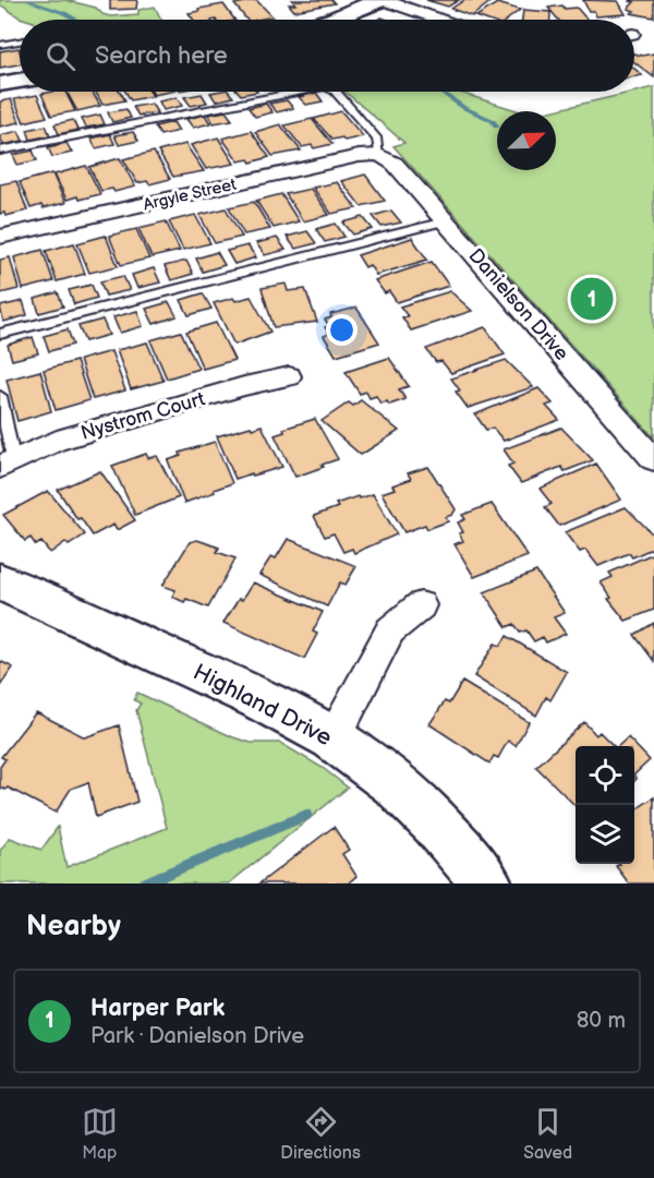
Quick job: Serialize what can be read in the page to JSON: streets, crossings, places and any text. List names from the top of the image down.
{
  "streets": {
    "street": [
      "Argyle Street",
      "Danielson Drive",
      "Nystrom Court",
      "Highland Drive"
    ]
  },
  "crossings": [
    ["Argyle Street", "Danielson Drive"]
  ],
  "north": "top right",
  "page": {
    "search": "Search here",
    "pins": "1",
    "heading": "Nearby",
    "list": [
      {
        "mark": "1",
        "name": "Harper Park",
        "note": "Park · Danielson Drive",
        "value": "80 m"
      }
    ],
    "nav": ["Map", "Directions", "Saved"]
  }
}
